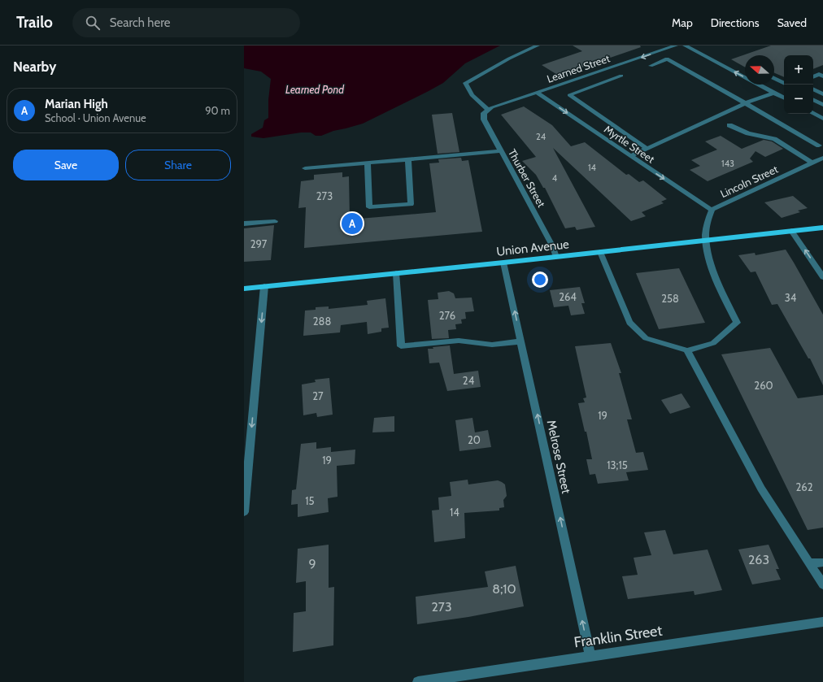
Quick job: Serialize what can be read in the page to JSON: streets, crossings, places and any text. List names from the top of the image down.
{
  "streets": {
    "main road": ["Union Avenue"],
    "street": [
      "Learned Street",
      "Myrtle Street",
      "Thurber Street",
      "Lincoln Street",
      "Melrose Street",
      "Franklin Street"
    ]
  },
  "crossings": [
    ["Learned Street", "Myrtle Street"],
    ["Learned Street", "Thurber Street"],
    ["Myrtle Street", "Lincoln Street"],
    ["Thurber Street", "Union Avenue"],
    ["Lincoln Street", "Union Avenue"],
    ["Union Avenue", "Melrose Street"],
    ["Melrose Street", "Franklin Street"]
  ],
  "one_way": ["Learned Street", "Myrtle Street", "Melrose Street"],
  "water": ["Learned Pond"],
  "house_numbers": [
    "24",
    "143",
    "14",
    "4",
    "273",
    "297",
    "264",
    "34",
    "258",
    "276",
    "288",
    "24",
    "260",
    "27",
    "19",
    "20",
    "19",
    "13;15",
    "262",
    "15",
    "14",
    "263",
    "9",
    "8;10",
    "273"
  ],
  "north": "left",
  "page": {
    "header": "Trailo",
    "search": "Search here",
    "nav": ["Map", "Directions", "Saved"],
    "heading": "Nearby",
    "map_buttons": ["+", "−"],
    "list": [
      {
        "mark": "A",
        "name": "Marian High",
        "note": "School · Union Avenue",
        "value": "90 m"
      }
    ],
    "buttons": ["Save", "Share"],
    "pins": "A"
  }
}
